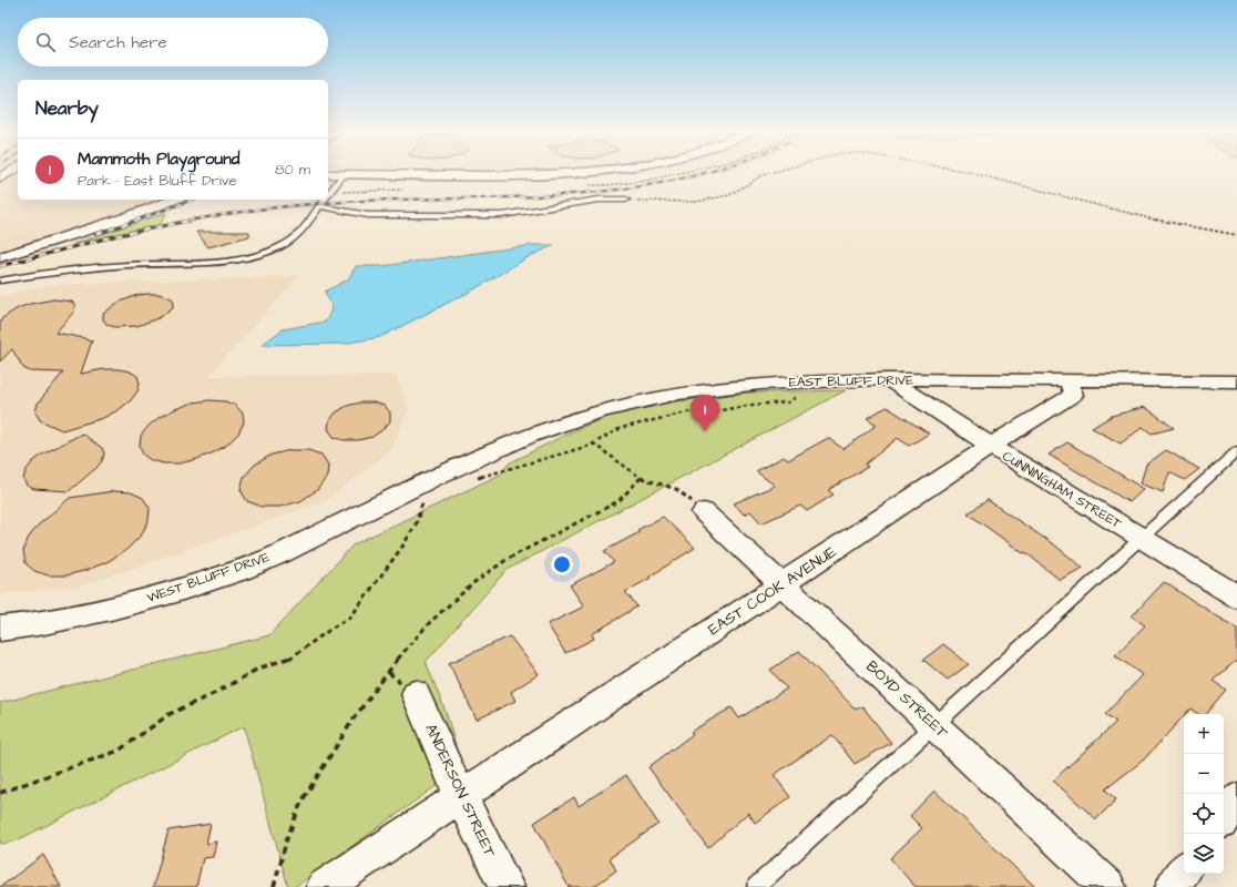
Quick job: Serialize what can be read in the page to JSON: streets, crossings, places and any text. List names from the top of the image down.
{
  "streets": {
    "street": [
      "EAST BLUFF DRIVE",
      "CUNNINGHAM STREET",
      "WEST BLUFF DRIVE",
      "EAST COOK AVENUE",
      "BOYD STREET",
      "ANDERSON STREET"
    ]
  },
  "crossings": [
    ["EAST BLUFF DRIVE", "CUNNINGHAM STREET"],
    ["EAST BLUFF DRIVE", "WEST BLUFF DRIVE"],
    ["EAST BLUFF DRIVE", "EAST COOK AVENUE"],
    ["CUNNINGHAM STREET", "EAST COOK AVENUE"],
    ["EAST COOK AVENUE", "BOYD STREET"],
    ["EAST COOK AVENUE", "ANDERSON STREET"]
  ],
  "page": {
    "search": "Search here",
    "heading": "Nearby",
    "list": [
      {
        "mark": "1",
        "name": "Mammoth Playground",
        "note": "Park · East Bluff Drive",
        "value": "80 m"
      }
    ],
    "pins": "1",
    "map_buttons": ["+", "−"]
  }
}
